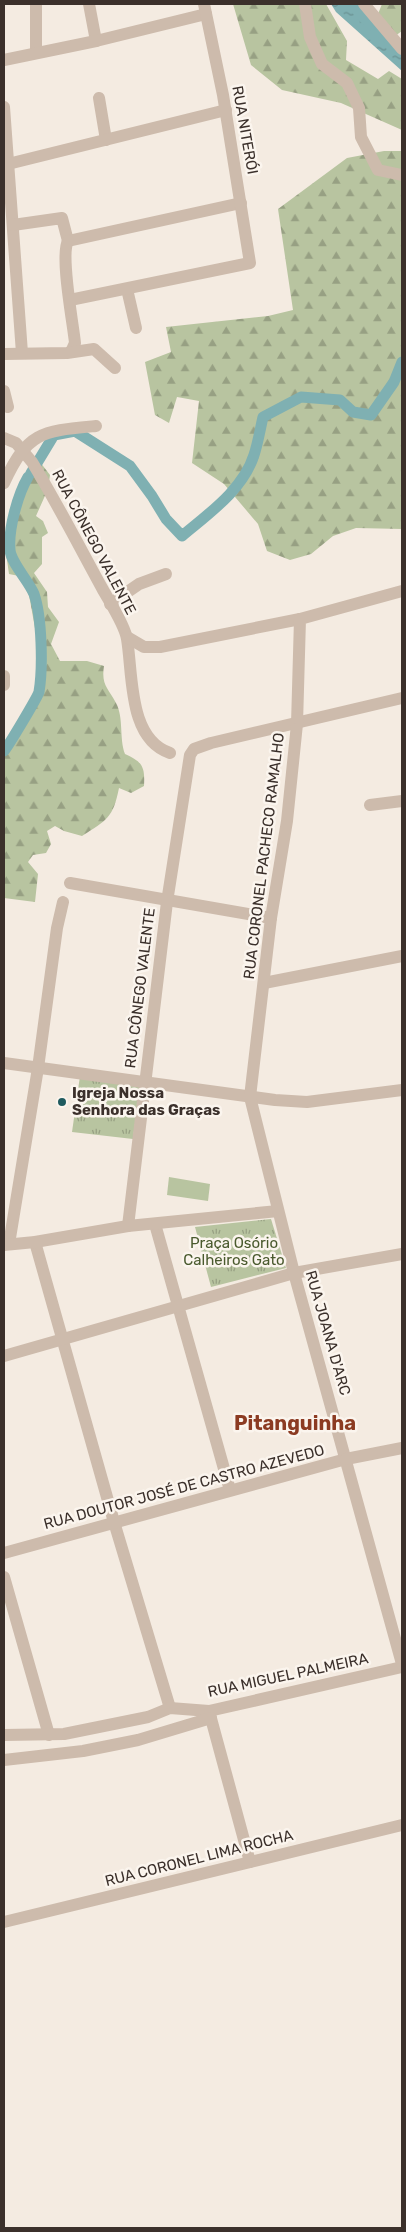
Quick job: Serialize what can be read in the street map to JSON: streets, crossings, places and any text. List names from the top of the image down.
{
  "streets": {
    "street": [
      "RUA NITERÓI",
      "RUA CÔNEGO VALENTE",
      "RUA CORONEL PACHECO RAMALHO",
      "RUA JOANA D'ARC",
      "RUA DOUTOR JOSÉ DE CASTRO AZEVEDO",
      "RUA MIGUEL PALMEIRA",
      "RUA CORONEL LIMA ROCHA"
    ]
  },
  "crossings": [
    ["RUA CÔNEGO VALENTE", "RUA CORONEL PACHECO RAMALHO"],
    ["RUA CORONEL PACHECO RAMALHO", "RUA JOANA D'ARC"],
    ["RUA JOANA D'ARC", "RUA DOUTOR JOSÉ DE CASTRO AZEVEDO"],
    ["RUA JOANA D'ARC", "RUA MIGUEL PALMEIRA"]
  ],
  "districts": ["Pitanguinha"],
  "parks": ["Praça Osório Calheiros Gato"],
  "places": ["Igreja Nossa Senhora das Graças"]
}
